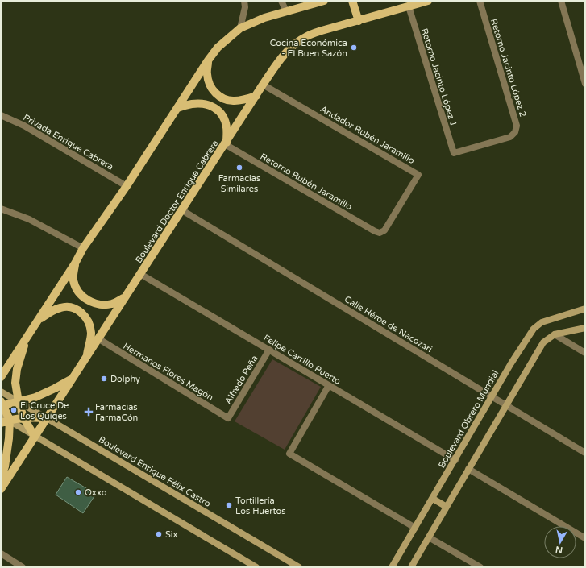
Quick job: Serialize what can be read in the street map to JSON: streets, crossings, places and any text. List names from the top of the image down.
{
  "streets": {
    "main road": ["Boulevard Doctor Enrique Cabrera"],
    "street": [
      "Retorno Jacinto López 2",
      "Retorno Jacinto López 1",
      "Andador Rubén Jaramillo",
      "Privada Enrique Cabrera",
      "Retorno Rubén Jaramillo",
      "Calle Héroe de Nacozari",
      "Felipe Carrillo Puerto",
      "Hermanos Flores Magón",
      "Alfredo Peña",
      "Boulevard Obrero Mundial",
      "Boulevard Enrique Félix Castro"
    ]
  },
  "crossings": [
    ["Retorno Jacinto López 2", "Retorno Jacinto López 1"],
    ["Retorno Jacinto López 1", "Boulevard Doctor Enrique Cabrera"],
    ["Andador Rubén Jaramillo", "Retorno Rubén Jaramillo"],
    ["Andador Rubén Jaramillo", "Boulevard Doctor Enrique Cabrera"],
    ["Retorno Rubén Jaramillo", "Boulevard Doctor Enrique Cabrera"],
    ["Boulevard Doctor Enrique Cabrera", "Calle Héroe de Nacozari"],
    ["Boulevard Doctor Enrique Cabrera", "Felipe Carrillo Puerto"],
    ["Boulevard Doctor Enrique Cabrera", "Hermanos Flores Magón"],
    ["Boulevard Doctor Enrique Cabrera", "Boulevard Enrique Félix Castro"],
    ["Calle Héroe de Nacozari", "Boulevard Obrero Mundial"],
    ["Felipe Carrillo Puerto", "Alfredo Peña"],
    ["Felipe Carrillo Puerto", "Boulevard Obrero Mundial"],
    ["Hermanos Flores Magón", "Alfredo Peña"]
  ],
  "places": {
    "other": [
      "Cocina Económica - El Buen Sazón",
      "Farmacias Similares",
      "Dolphy",
      "El Cruce De Los Quiqes",
      "Oxxo",
      "Tortillería Los Huertos",
      "Six"
    ],
    "health": ["Farmacias FarmaCón"]
  },
  "north": "bottom"
}
